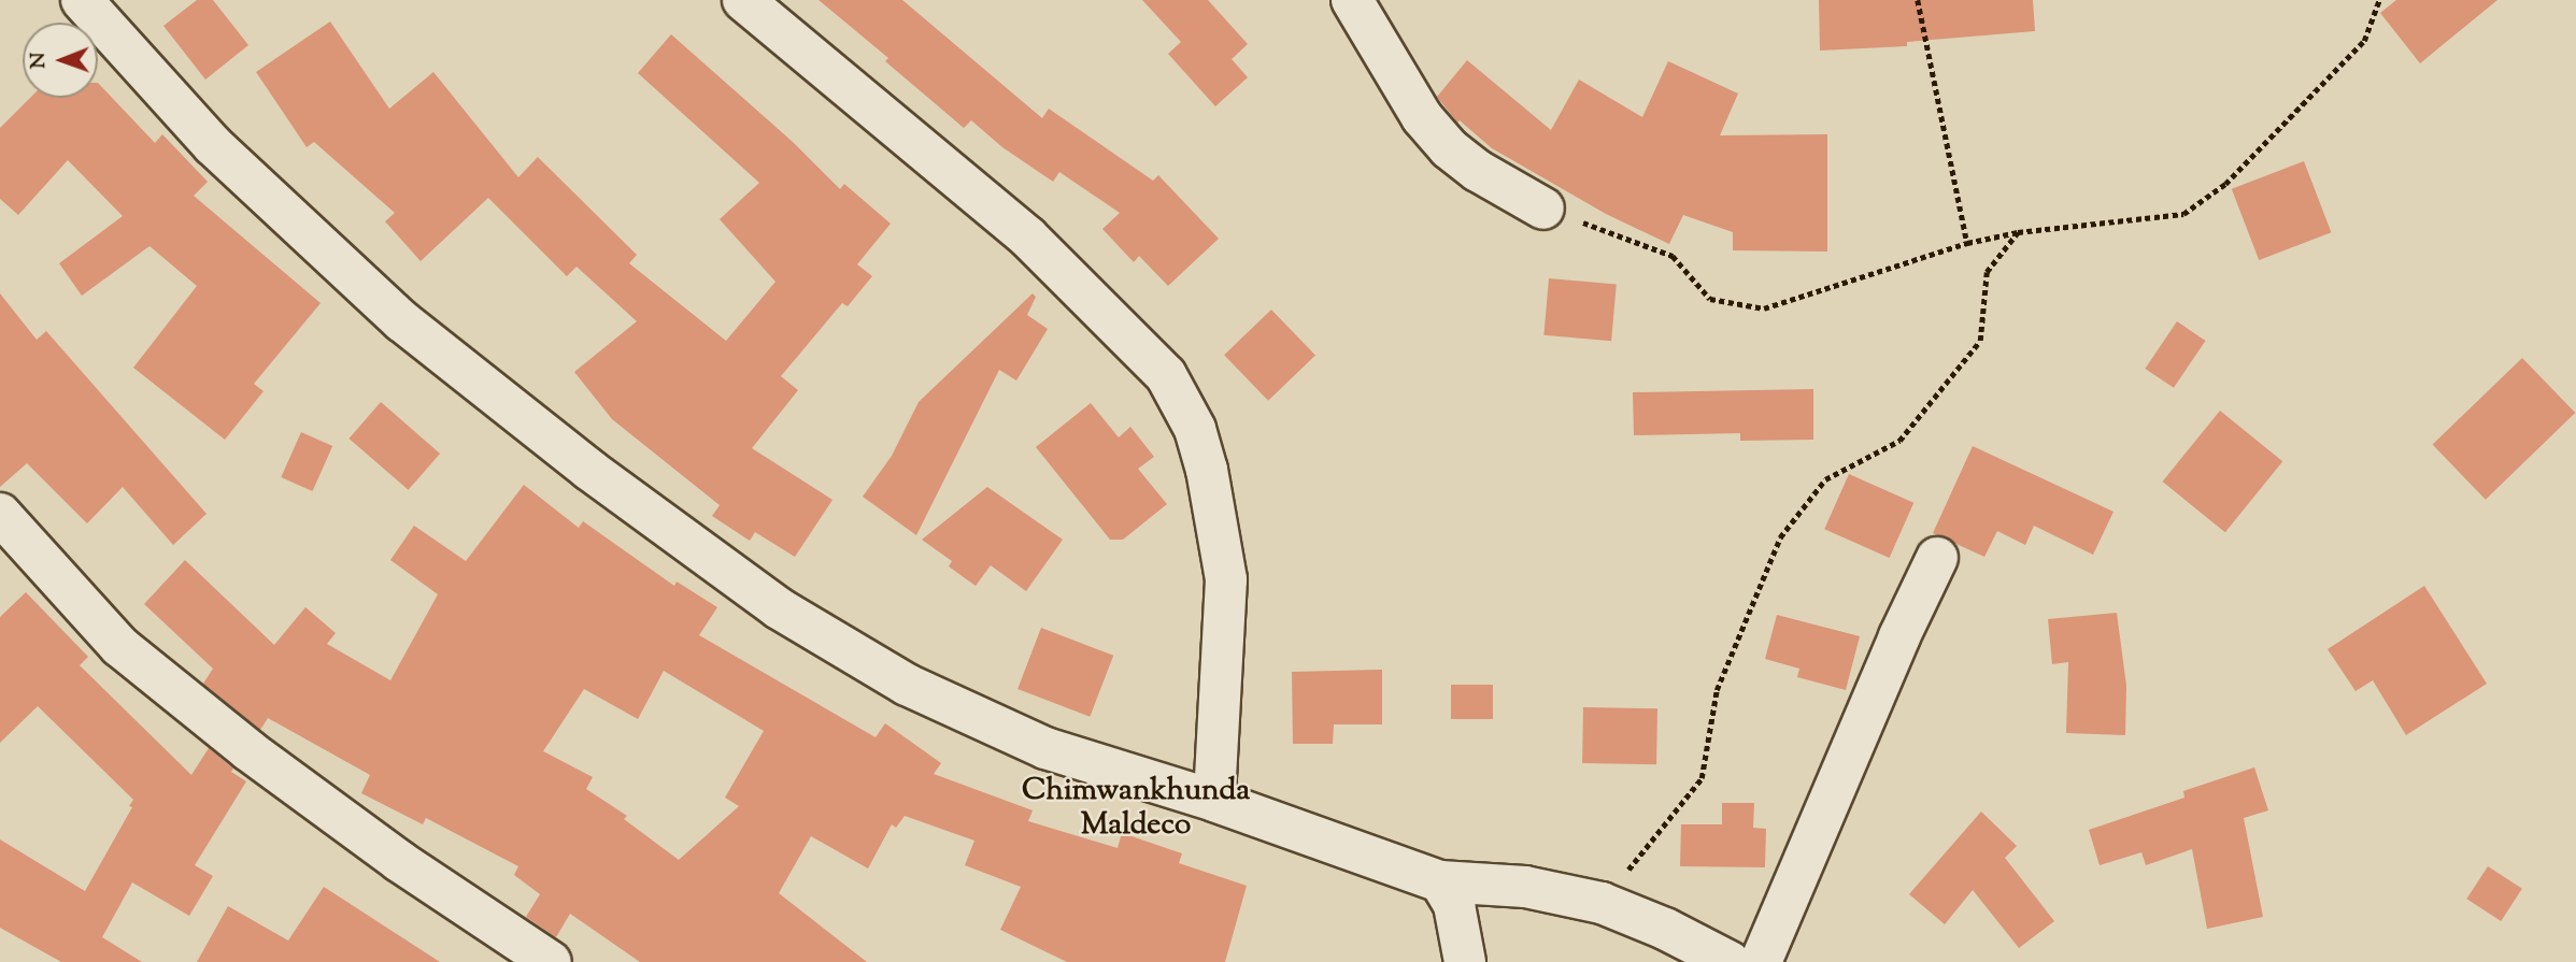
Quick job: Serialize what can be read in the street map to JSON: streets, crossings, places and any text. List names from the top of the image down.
{
  "districts": ["Chimwankhunda Maldeco"],
  "north": "left"
}
